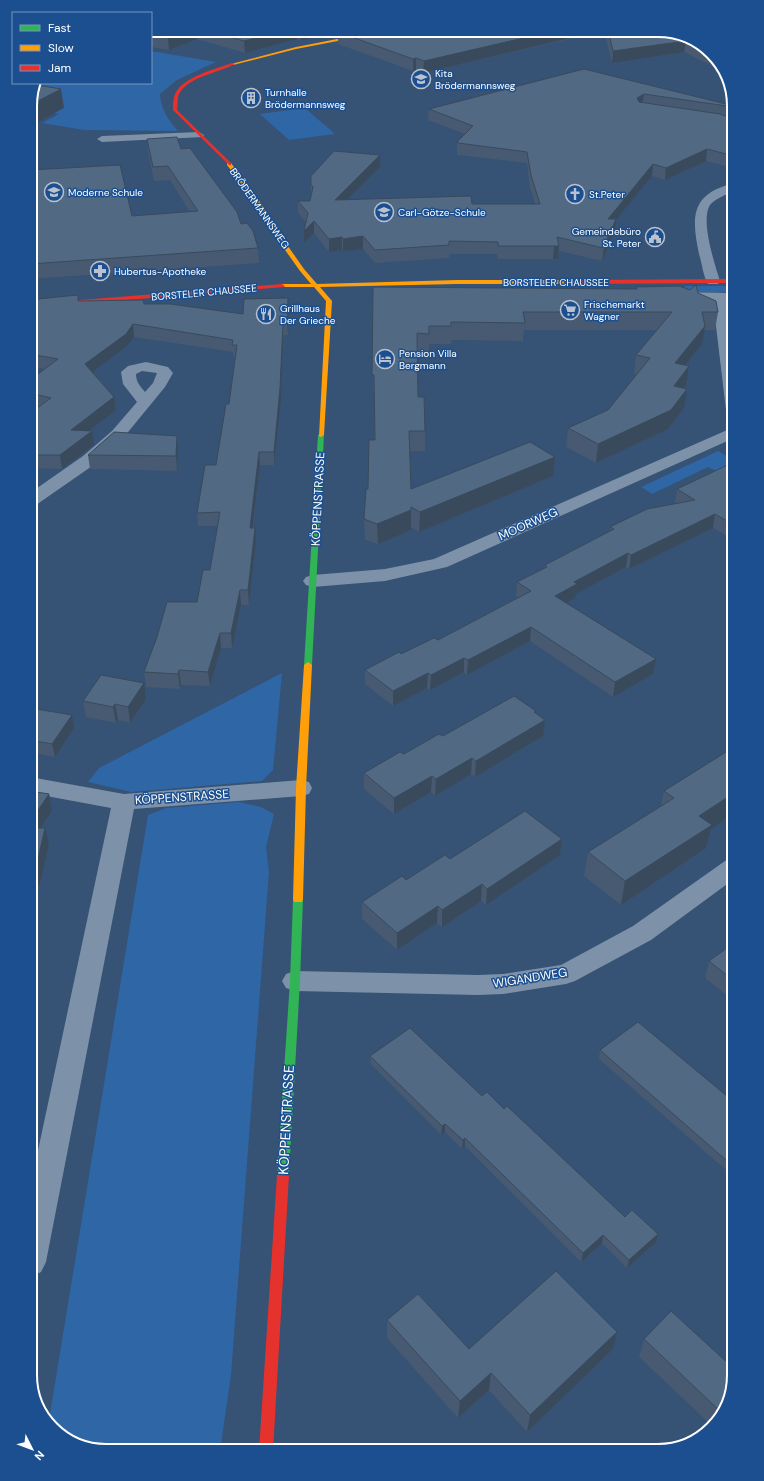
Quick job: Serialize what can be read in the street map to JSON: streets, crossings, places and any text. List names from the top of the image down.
{
  "streets": {
    "street": [
      "BRÖDERMANNSWEG",
      "BORSTELER CHAUSSEE",
      "KÖPPENSTRASSE",
      "MOORWEG",
      "WIGANDWEG"
    ]
  },
  "crossings": [
    ["BRÖDERMANNSWEG", "BORSTELER CHAUSSEE"],
    ["BRÖDERMANNSWEG", "KÖPPENSTRASSE"],
    ["BORSTELER CHAUSSEE", "KÖPPENSTRASSE"],
    ["KÖPPENSTRASSE", "MOORWEG"],
    ["KÖPPENSTRASSE", "WIGANDWEG"]
  ],
  "places": {
    "school or university": ["Kita Brödermannsweg", "Moderne Schule", "Carl-Götze-Schule"],
    "building": ["Turnhalle Brödermannsweg"],
    "church": ["St.Peter"],
    "public building": ["Gemeindebüro St. Peter"],
    "pharmacy": ["Hubertus-Apotheke"],
    "supermarket": ["Frischemarkt Wagner"],
    "restaurant": ["Grillhaus Der Grieche"],
    "hotel": ["Pension Villa Bergmann"]
  },
  "legend": ["Fast", "Slow", "Jam"],
  "north": "bottom right"
}
